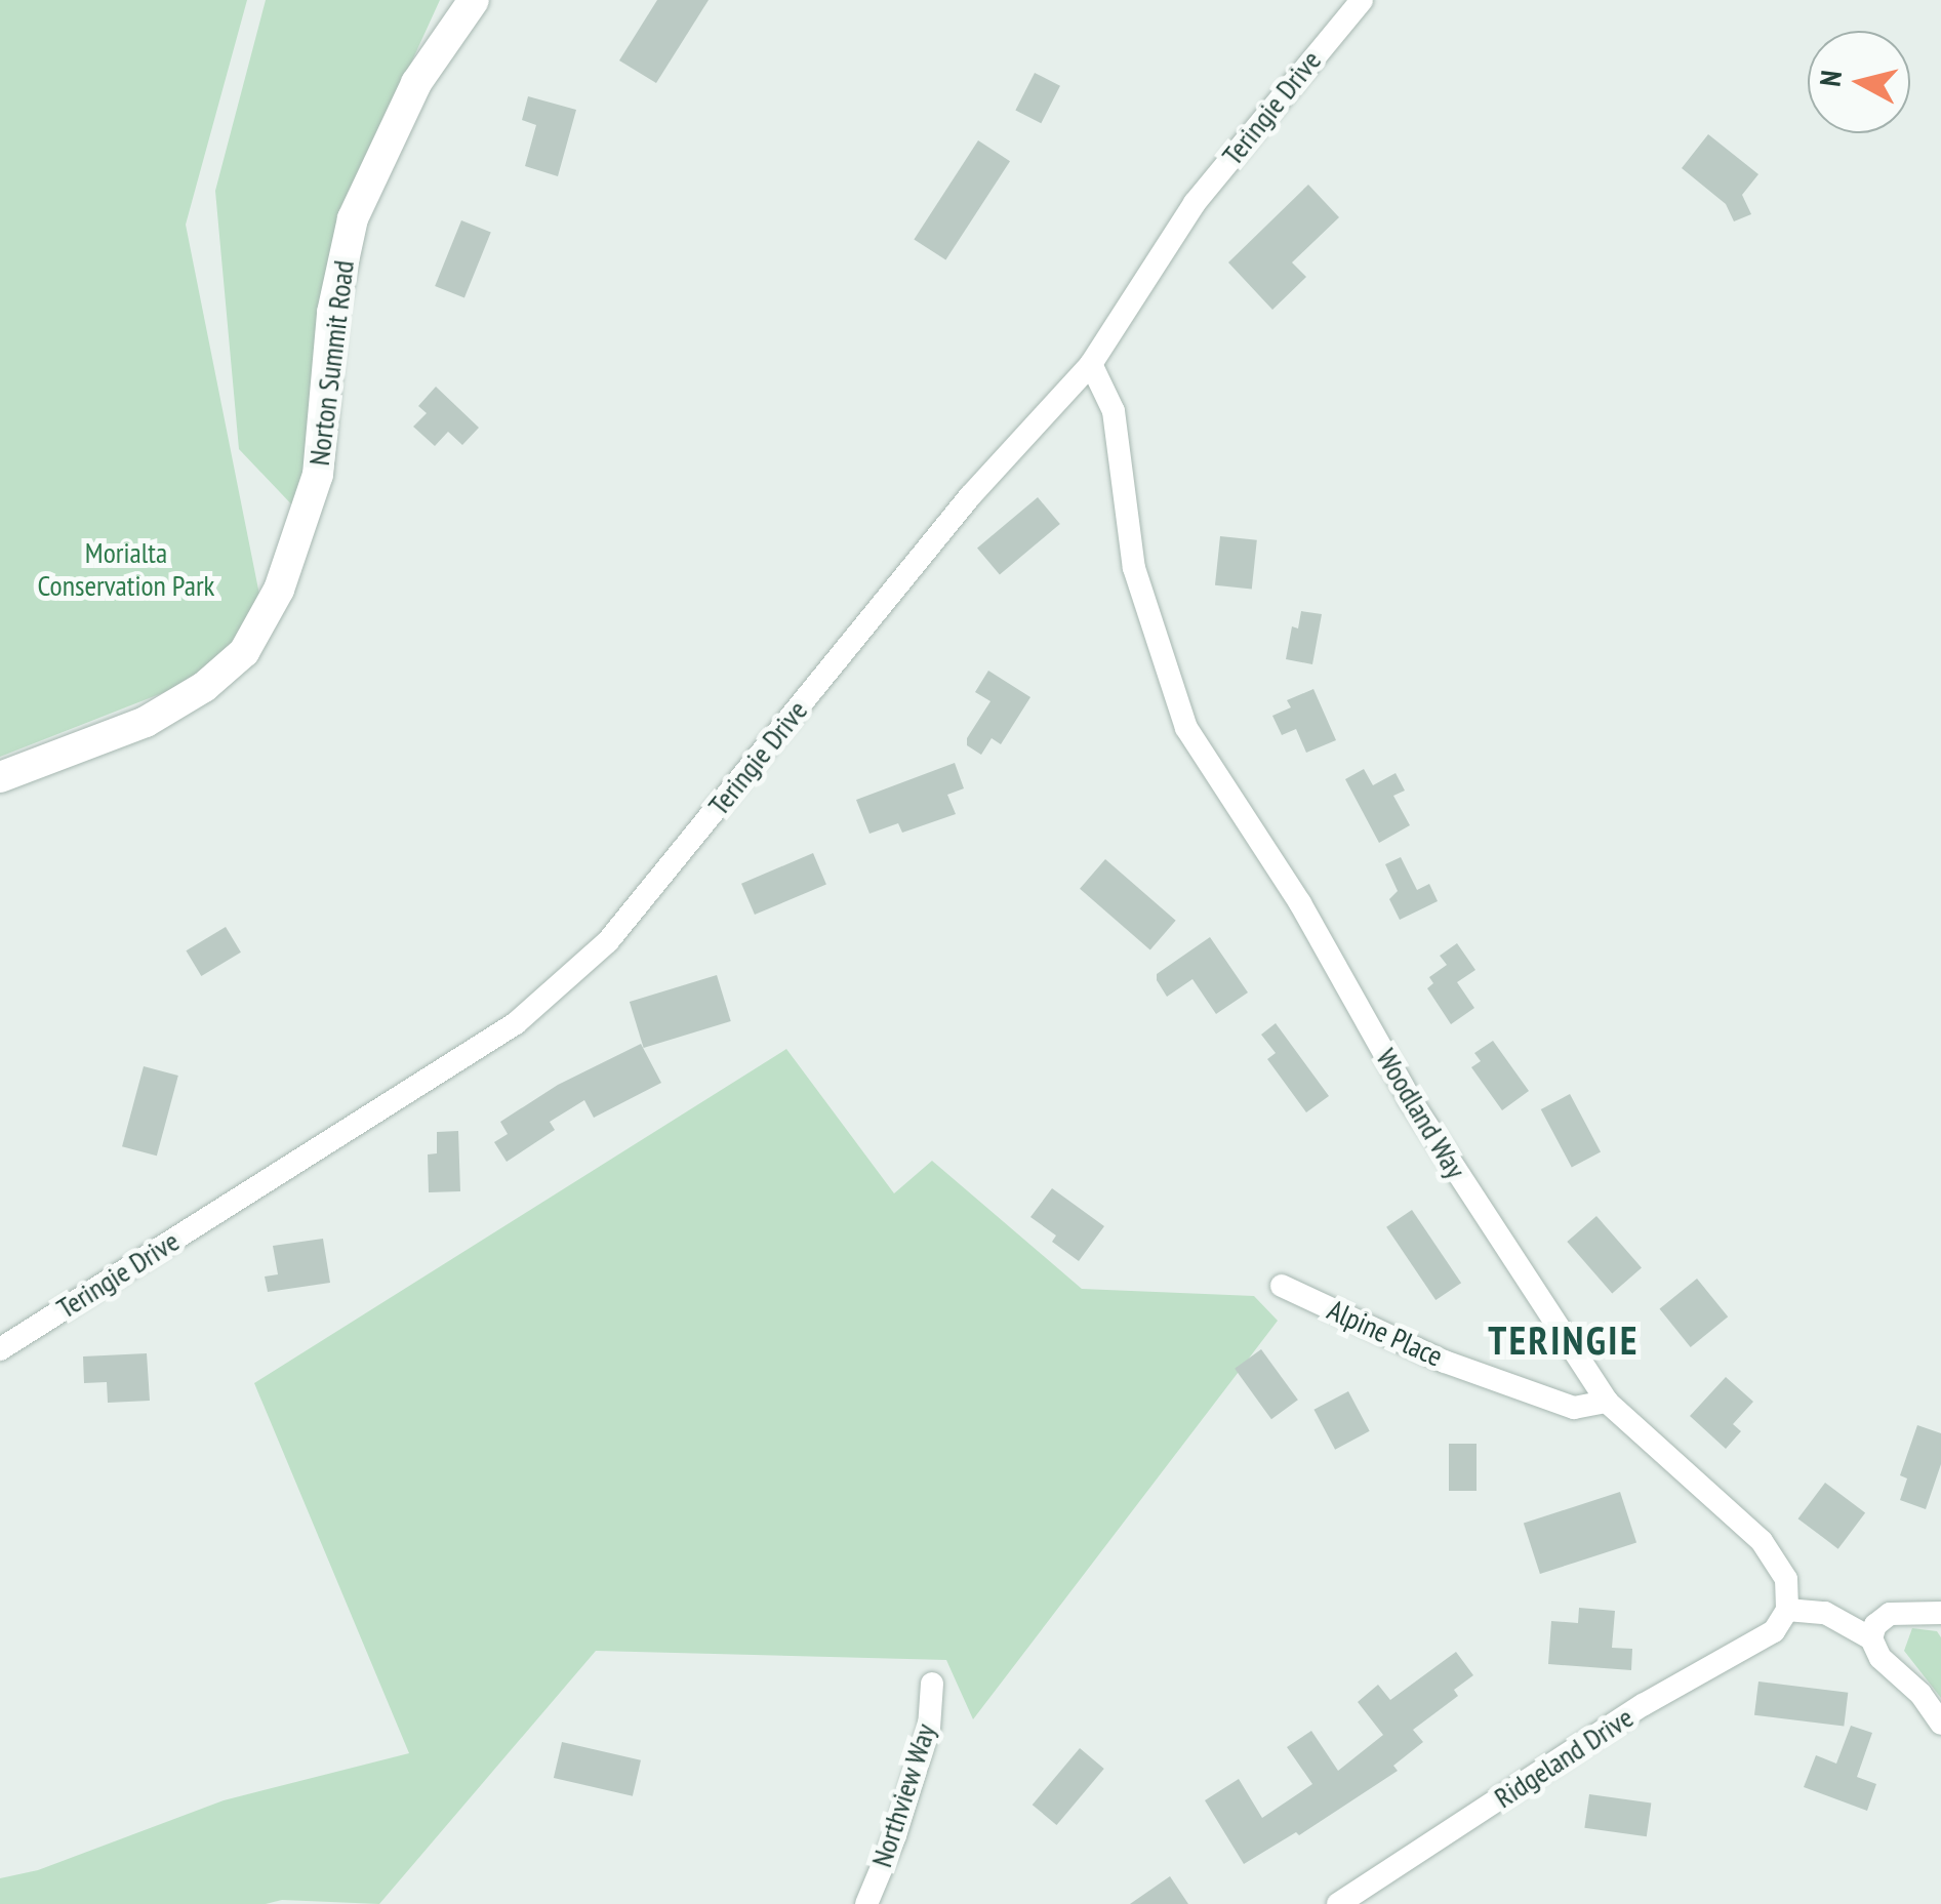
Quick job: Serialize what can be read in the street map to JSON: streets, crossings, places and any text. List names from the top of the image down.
{
  "streets": {
    "main road": ["Norton Summit Road"],
    "street": [
      "Teringie Drive",
      "Woodland Way",
      "Alpine Place",
      "Ridgeland Drive",
      "Northview Way"
    ]
  },
  "crossings": [
    ["Teringie Drive", "Woodland Way"],
    ["Woodland Way", "Alpine Place"],
    ["Woodland Way", "Ridgeland Drive"]
  ],
  "districts": ["TERINGIE"],
  "parks": ["Morialta Conservation Park"],
  "north": "left"
}
